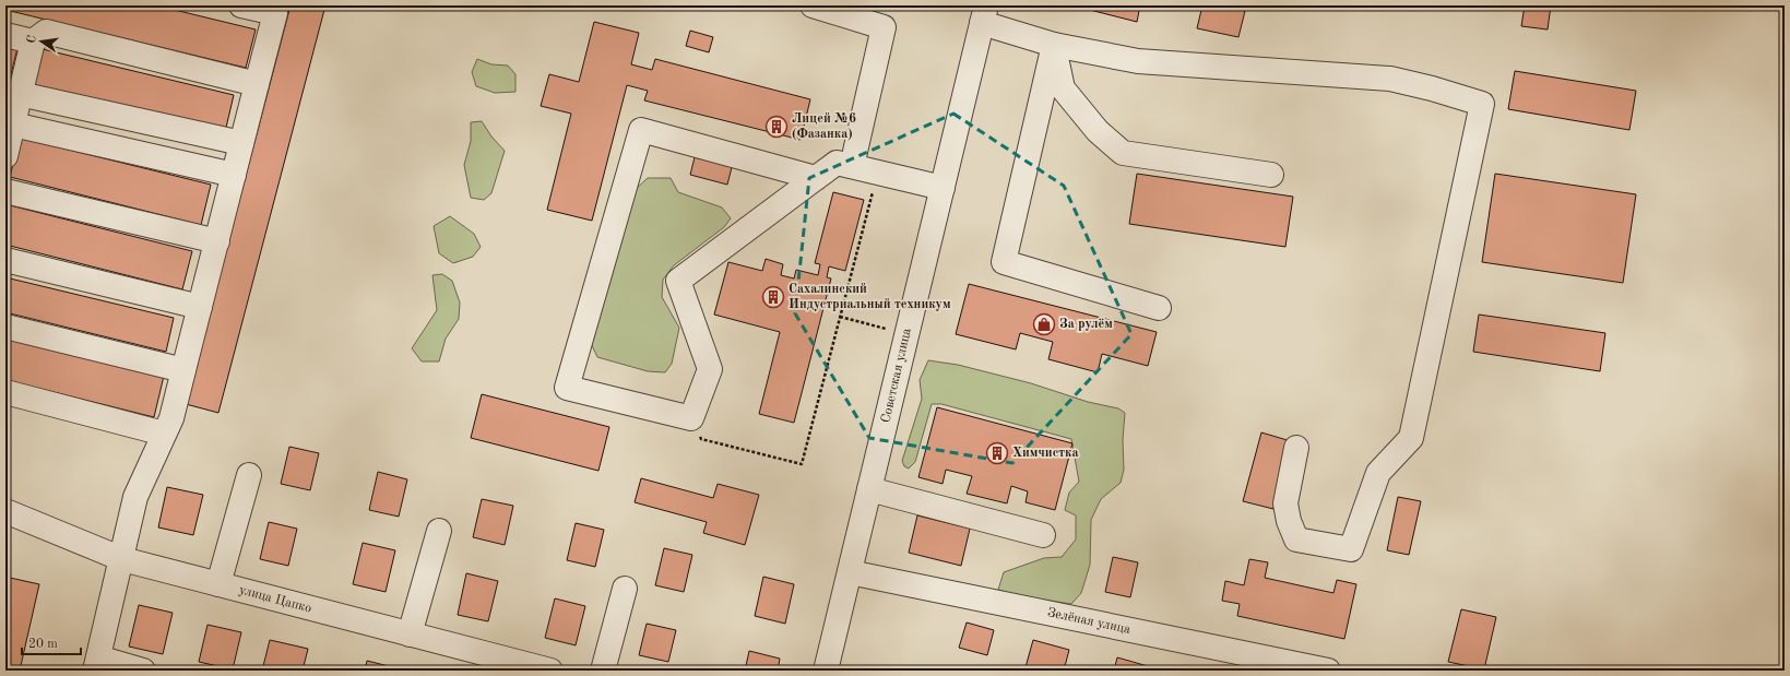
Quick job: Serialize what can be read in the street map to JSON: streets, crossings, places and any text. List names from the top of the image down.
{
  "streets": {
    "street": ["Советская улица", "улица Цапко", "Зелёная улица"]
  },
  "crossings": [
    ["Советская улица", "Зелёная улица"]
  ],
  "places": {
    "building": ["Лицей №6 (Фазанка)", "Сахалинский Индустриальный техникум", "Химчистка"],
    "shop": ["За рулём"]
  },
  "scale_bar": "20 m",
  "north": "left"
}
